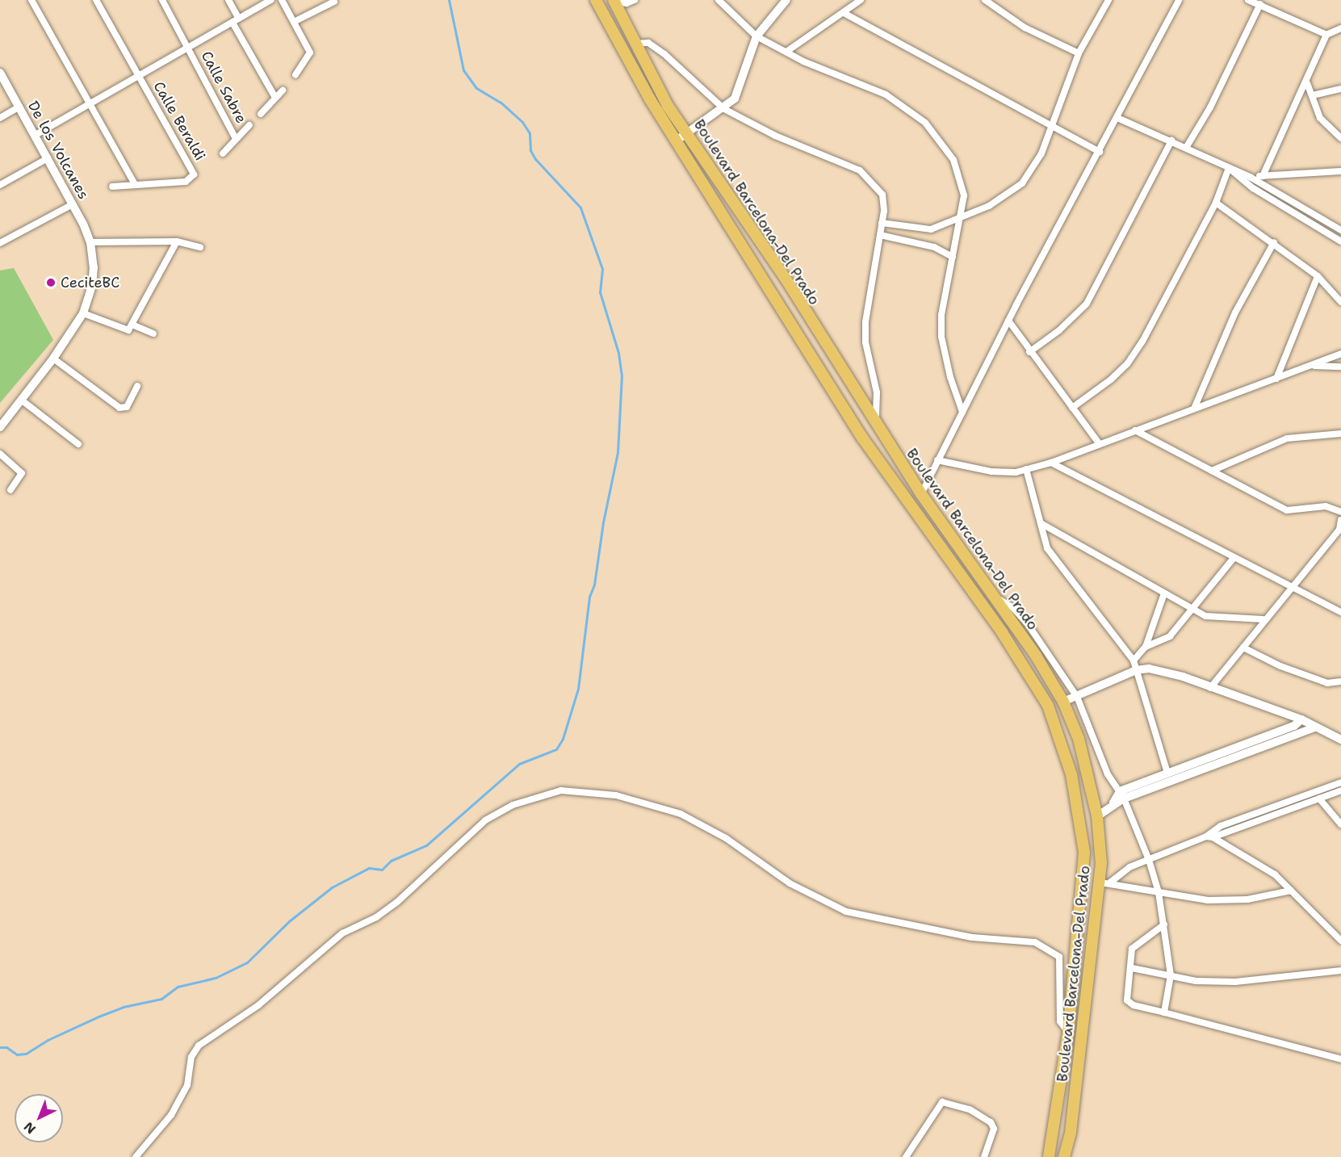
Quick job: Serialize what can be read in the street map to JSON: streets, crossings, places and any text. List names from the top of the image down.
{
  "streets": {
    "main road": ["Boulevard Barcelona-Del Prado"],
    "street": ["Calle Sabre", "Calle Beraldi", "De los Volcanes"]
  },
  "places": ["CeciteBC"],
  "north": "bottom left"
}
